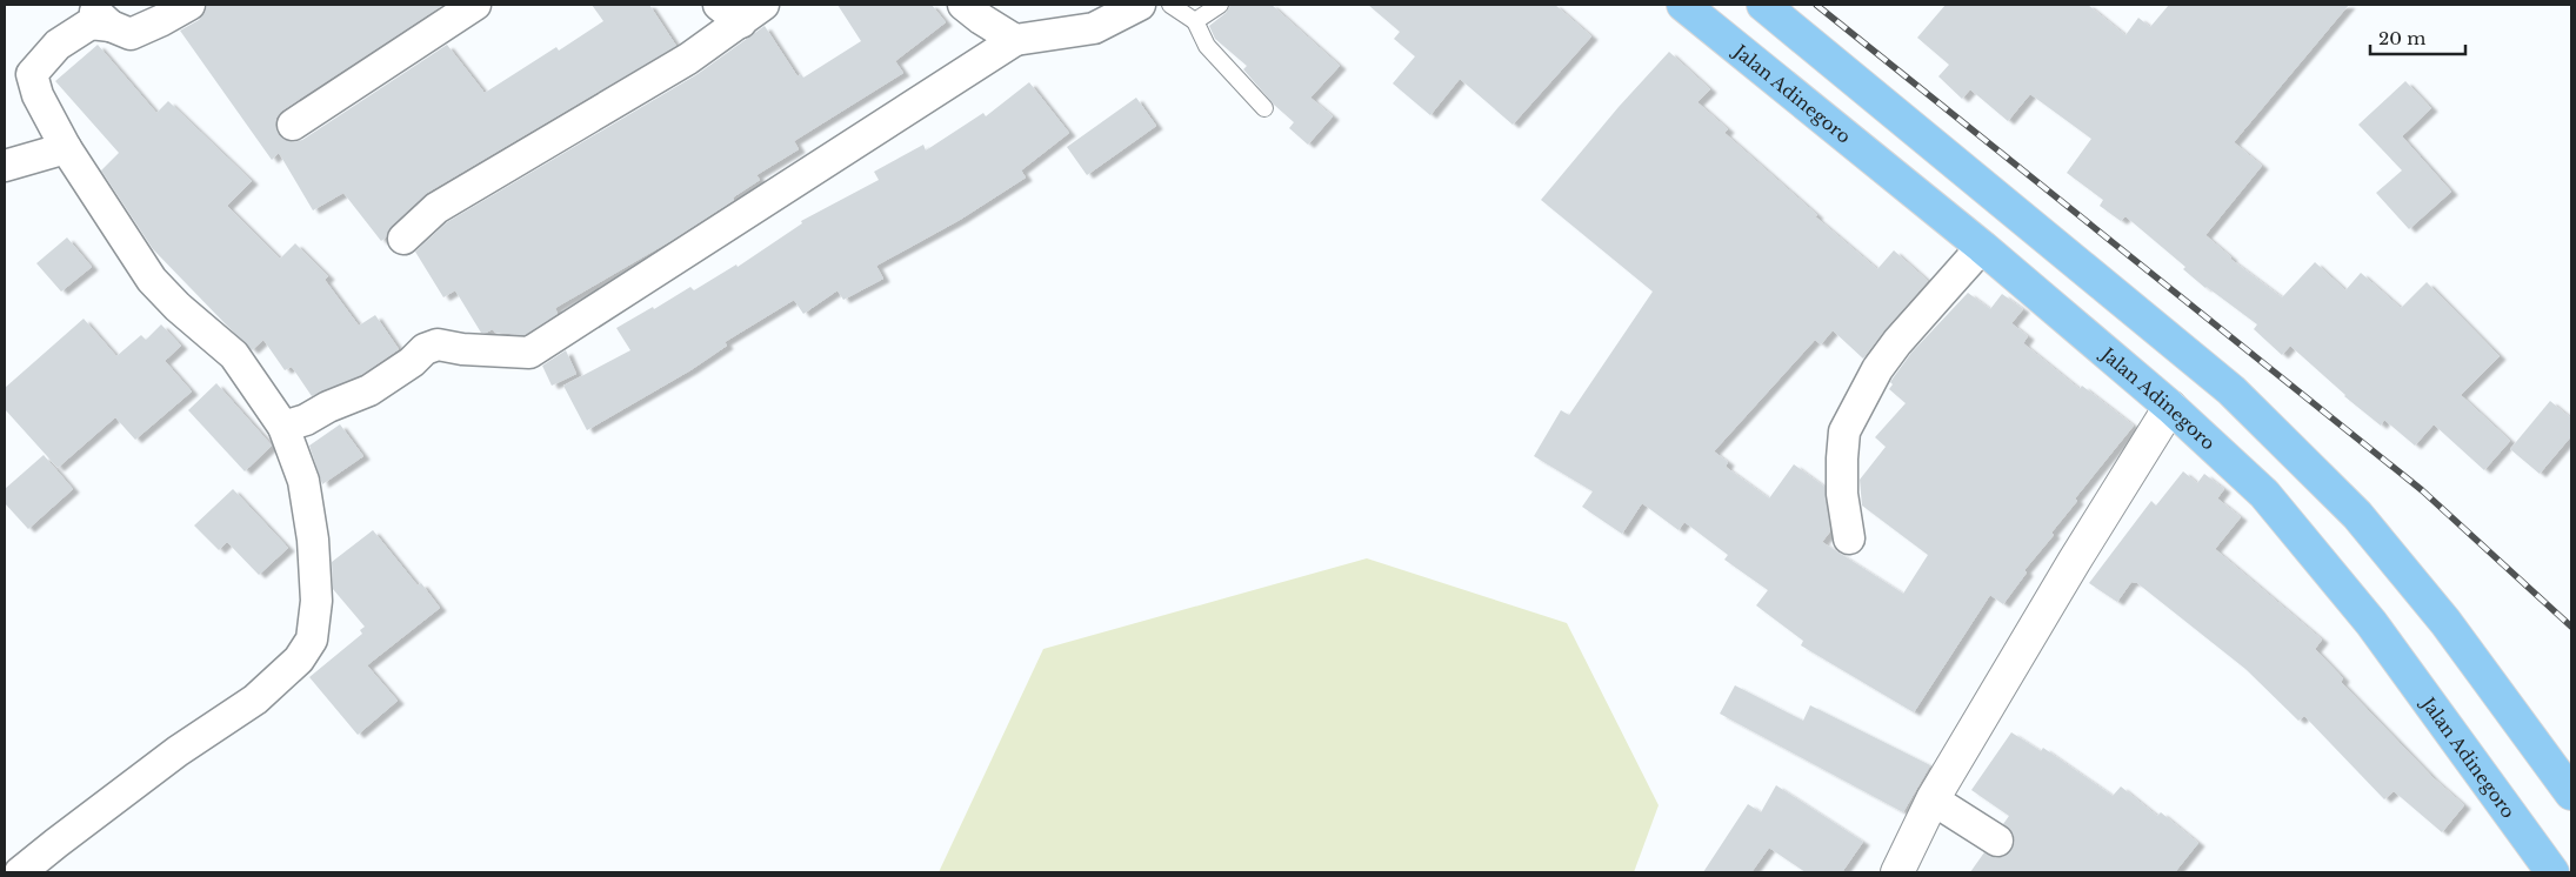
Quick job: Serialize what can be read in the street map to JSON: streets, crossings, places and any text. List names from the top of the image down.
{
  "streets": {
    "highway": ["Jalan Adinegoro"]
  },
  "scale_bar": "20 m"
}
